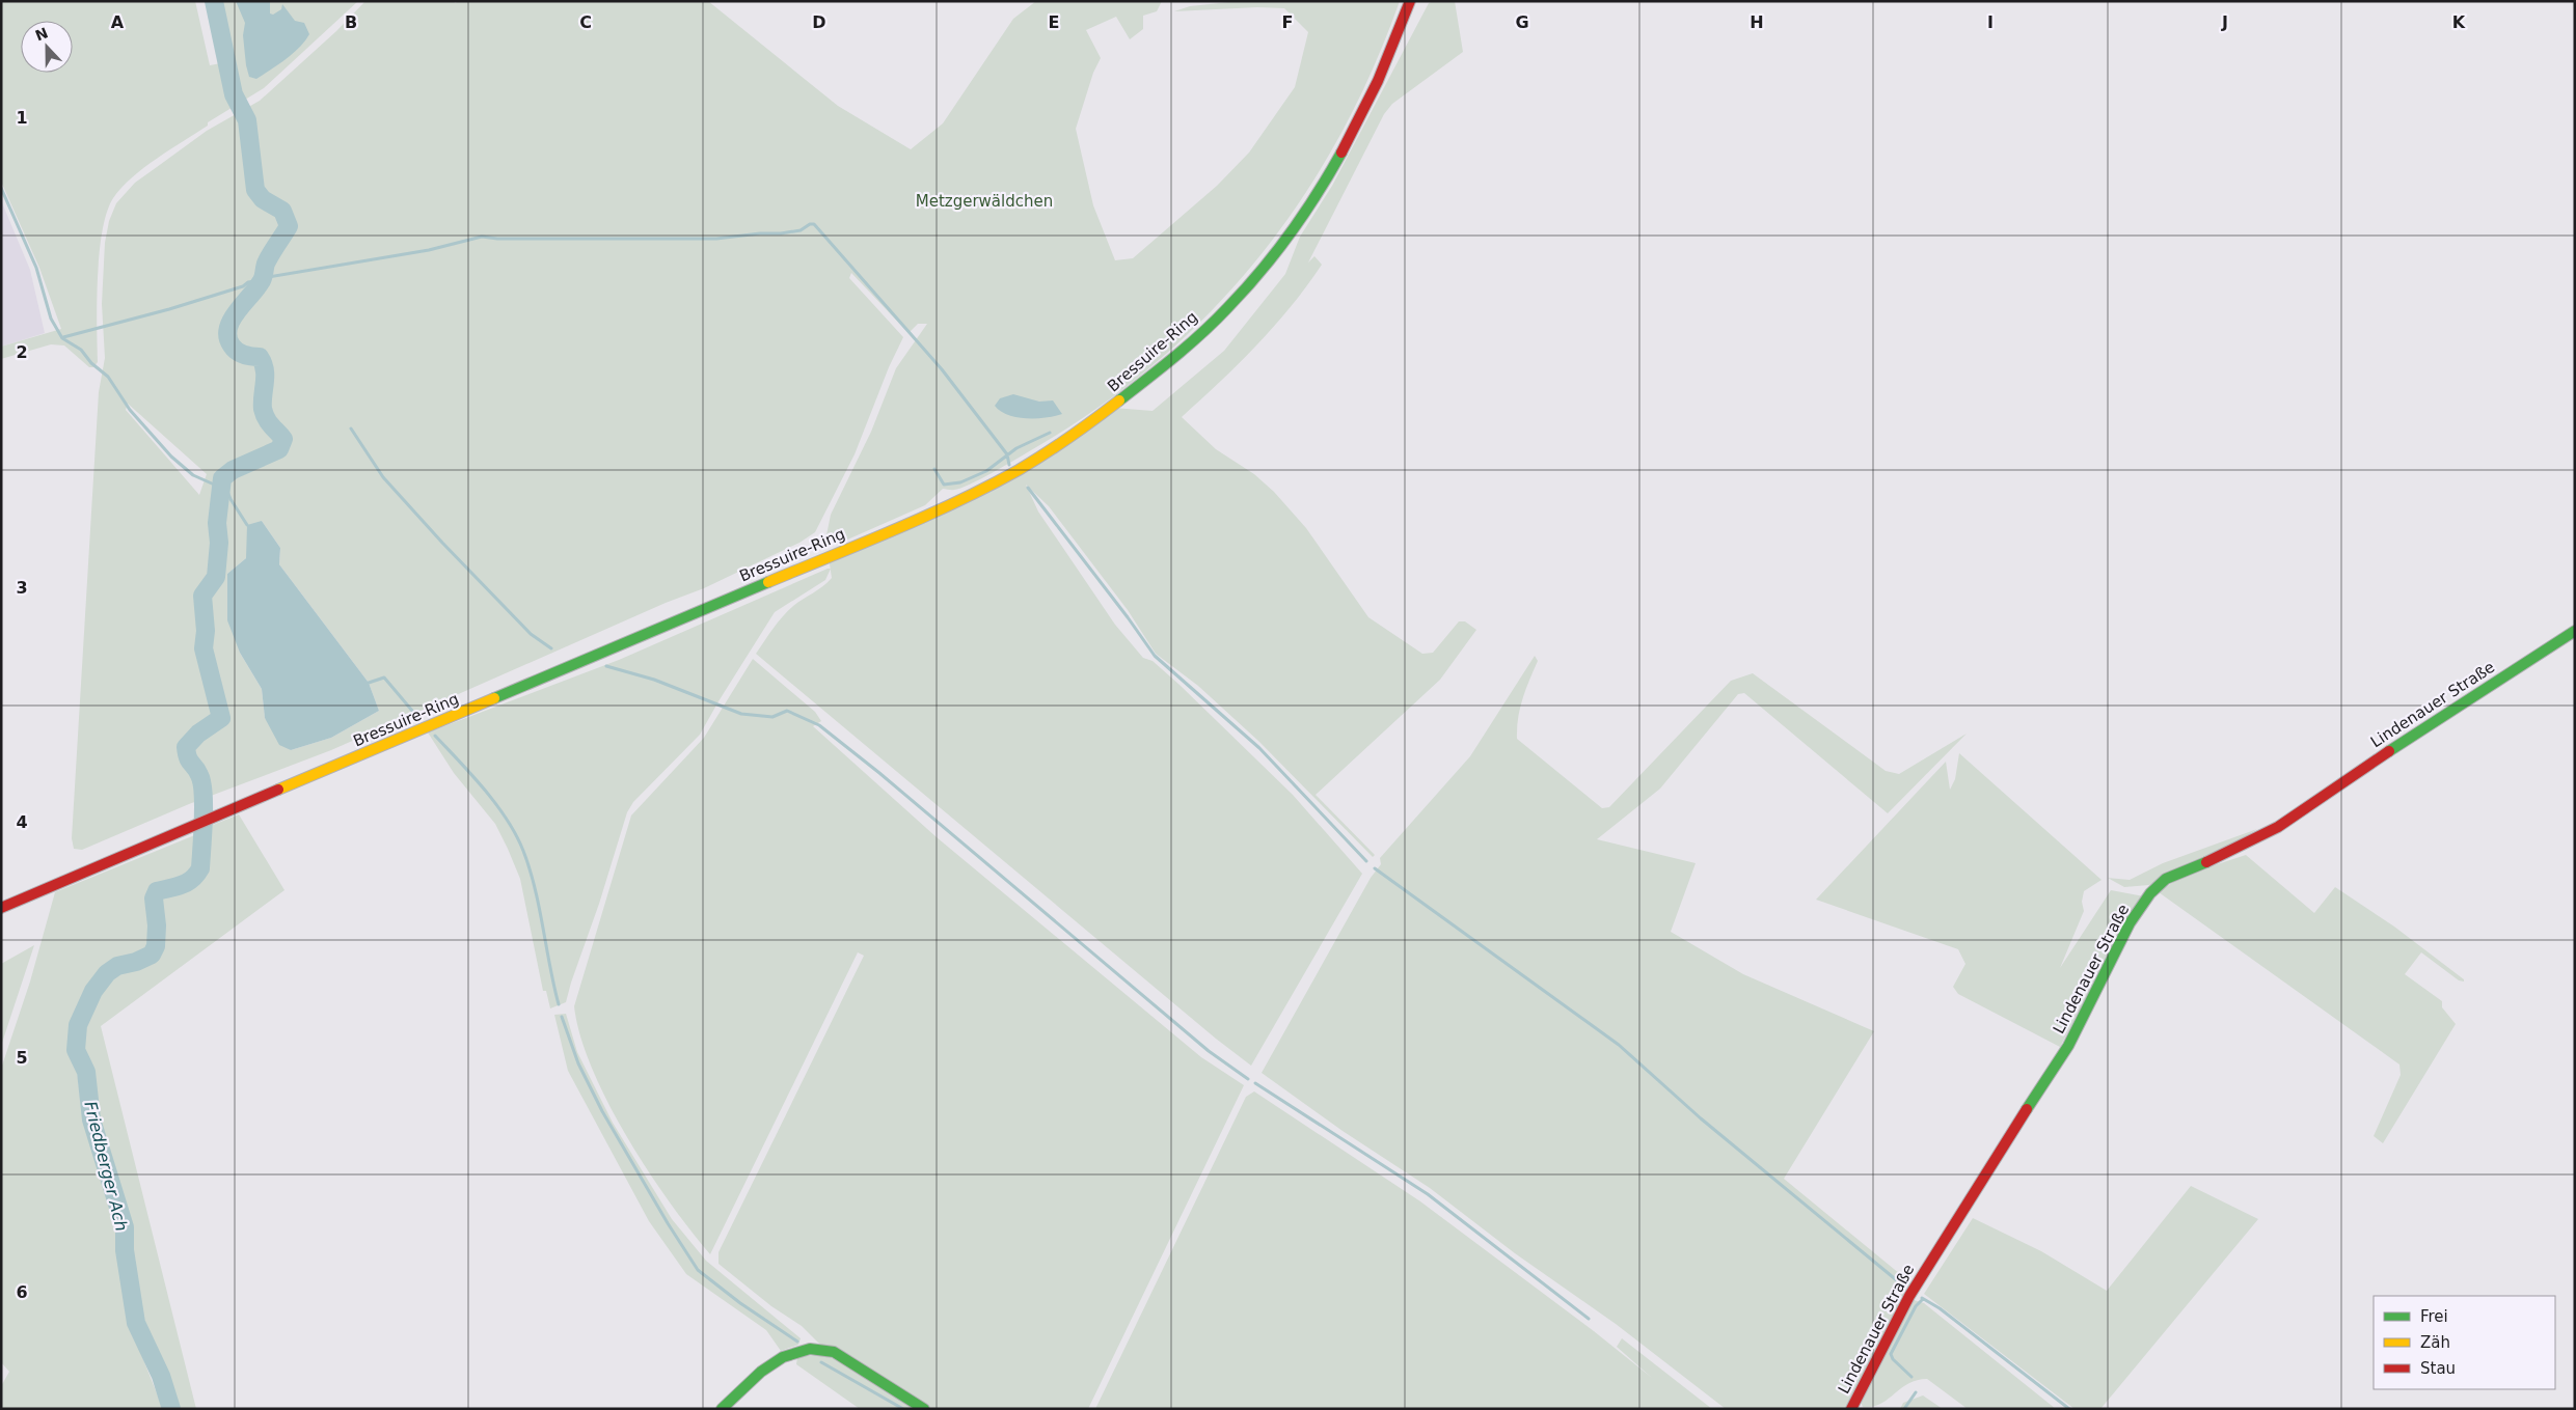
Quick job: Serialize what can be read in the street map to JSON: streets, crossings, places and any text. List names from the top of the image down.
{
  "streets": {
    "main road": ["Bressuire-Ring", "Lindenauer Straße"]
  },
  "water": ["Friedberger Ach"],
  "parks": ["Metzgerwäldchen"],
  "legend": ["Frei", "Zäh", "Stau"],
  "north": "top",
  "grid": {
    "columns": [
      "A",
      "B",
      "C",
      "D",
      "E",
      "F",
      "G",
      "H",
      "I",
      "J",
      "K"
    ],
    "rows": [
      "1",
      "2",
      "3",
      "4",
      "5",
      "6"
    ]
  }
}
